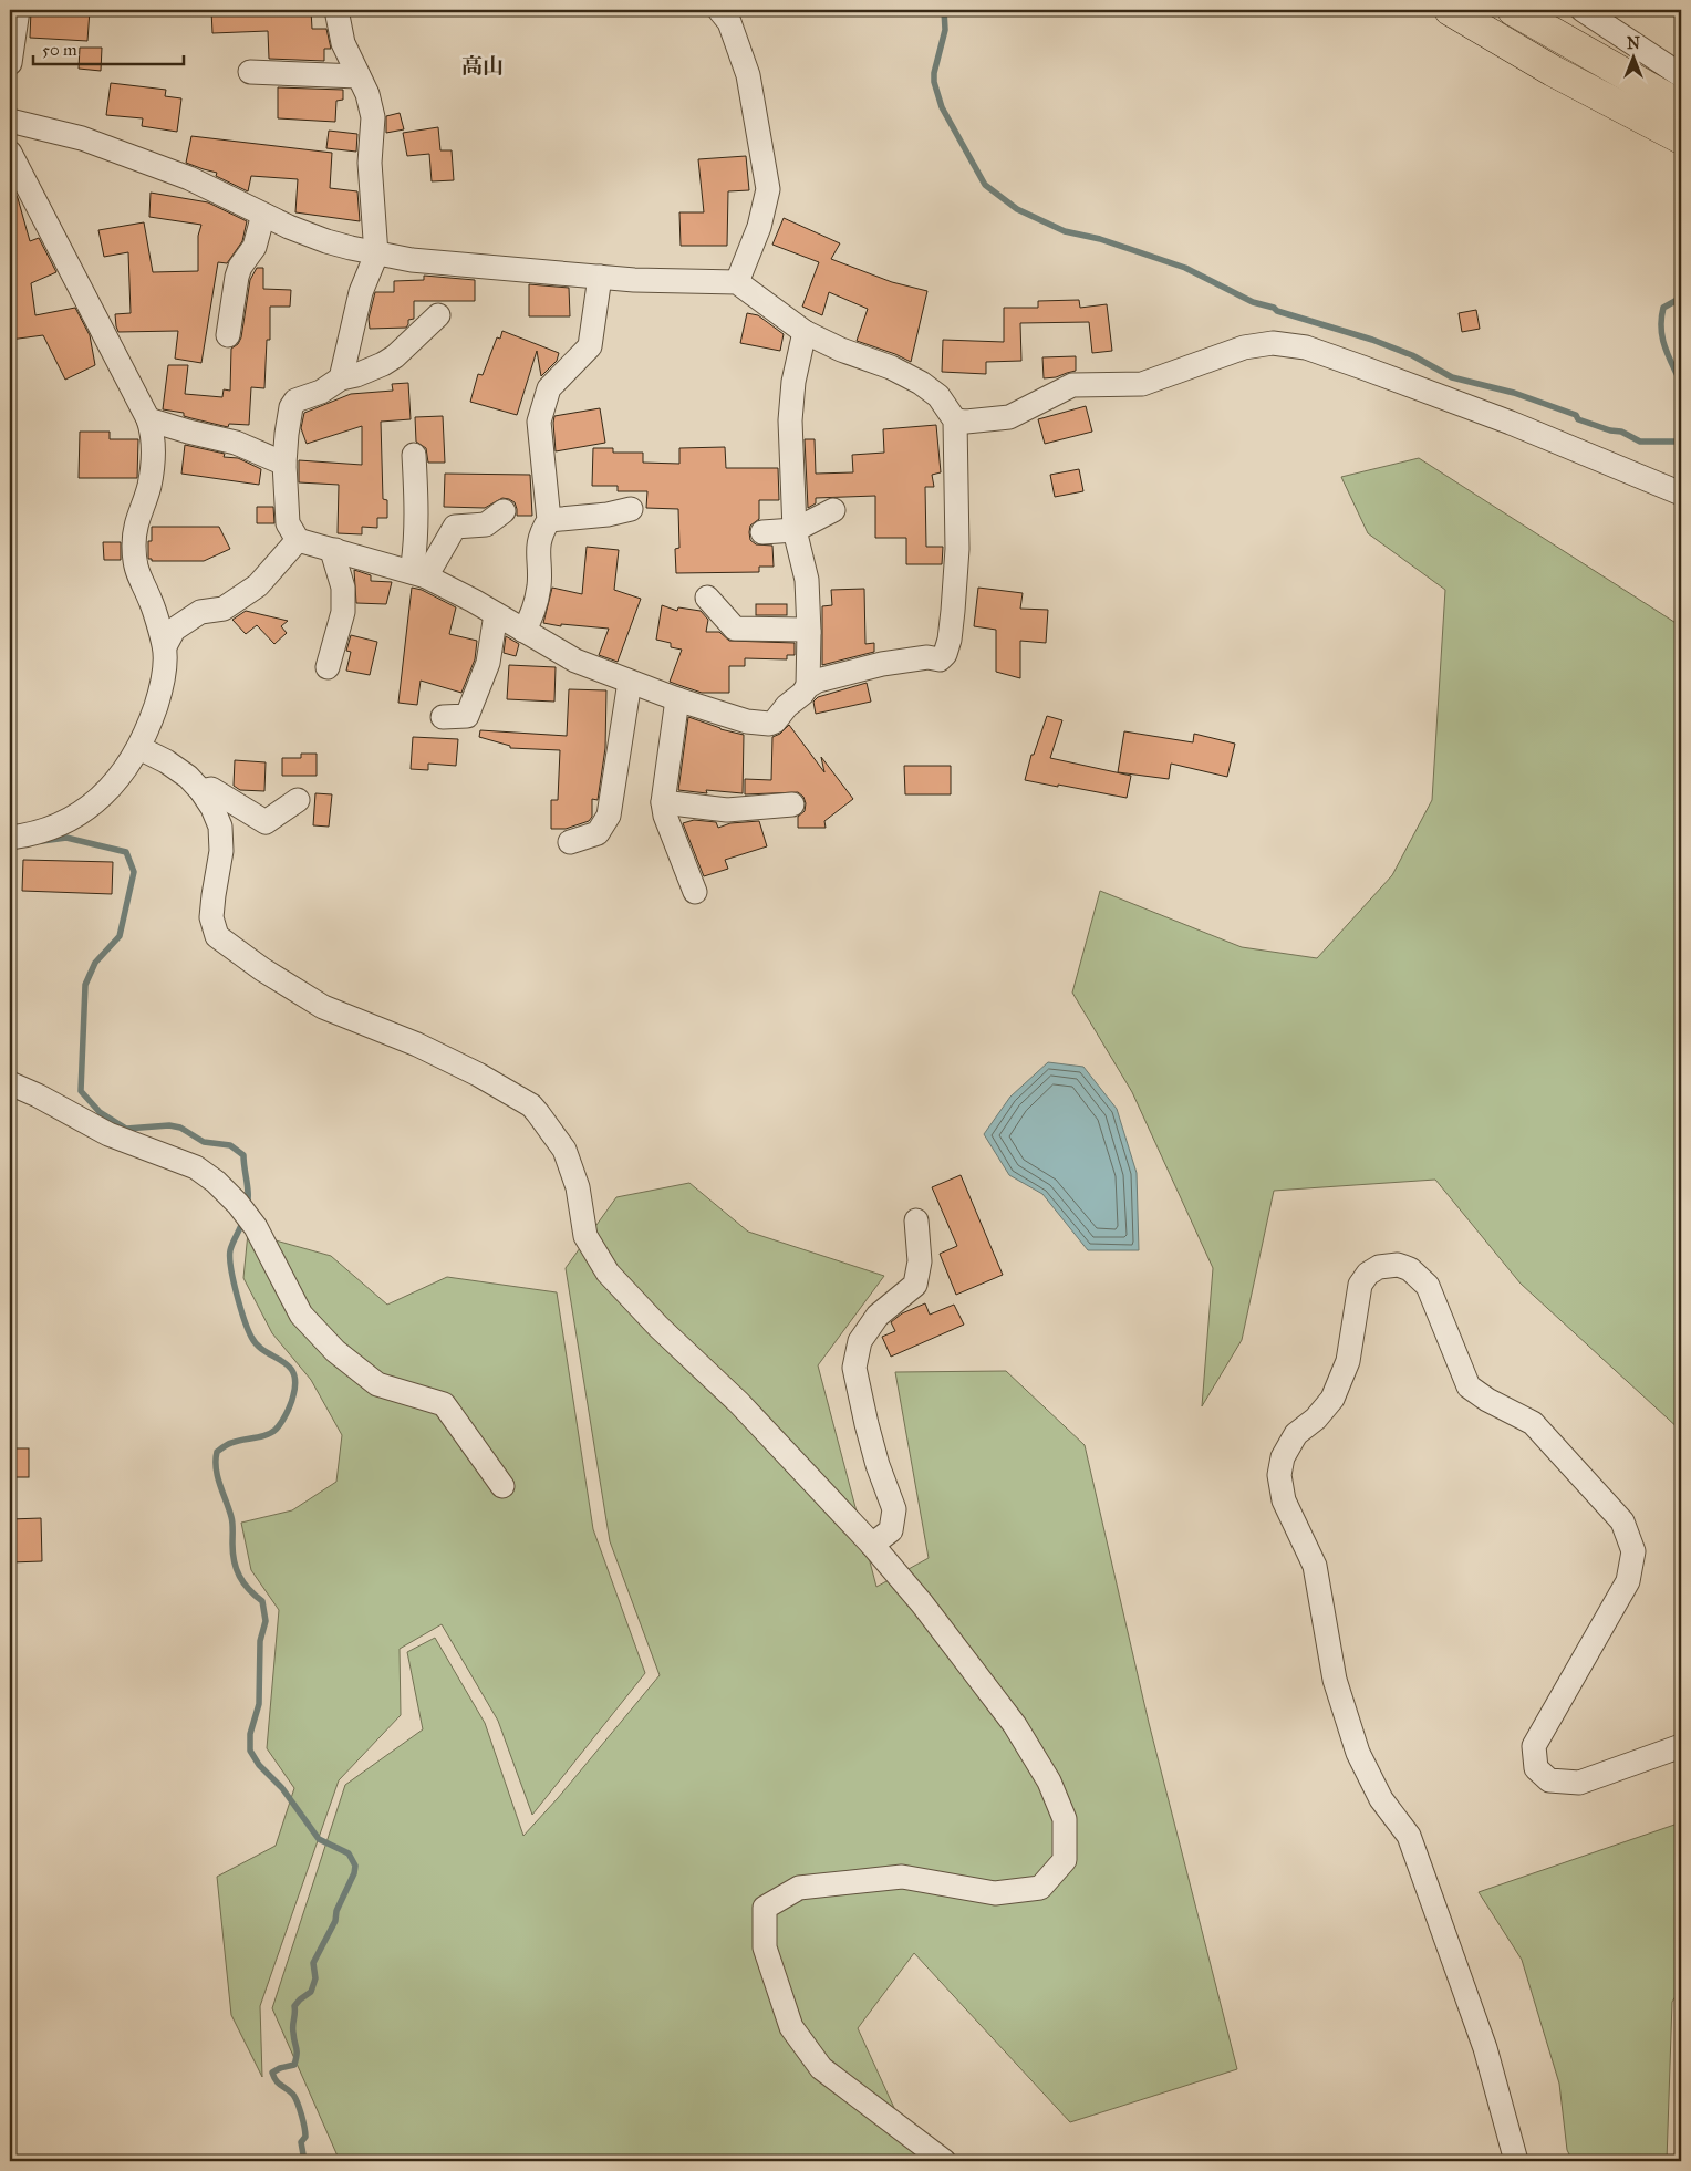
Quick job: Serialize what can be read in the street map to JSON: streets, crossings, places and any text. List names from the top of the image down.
{
  "districts": ["高山"],
  "scale_bar": "50 m",
  "north": "top"
}
